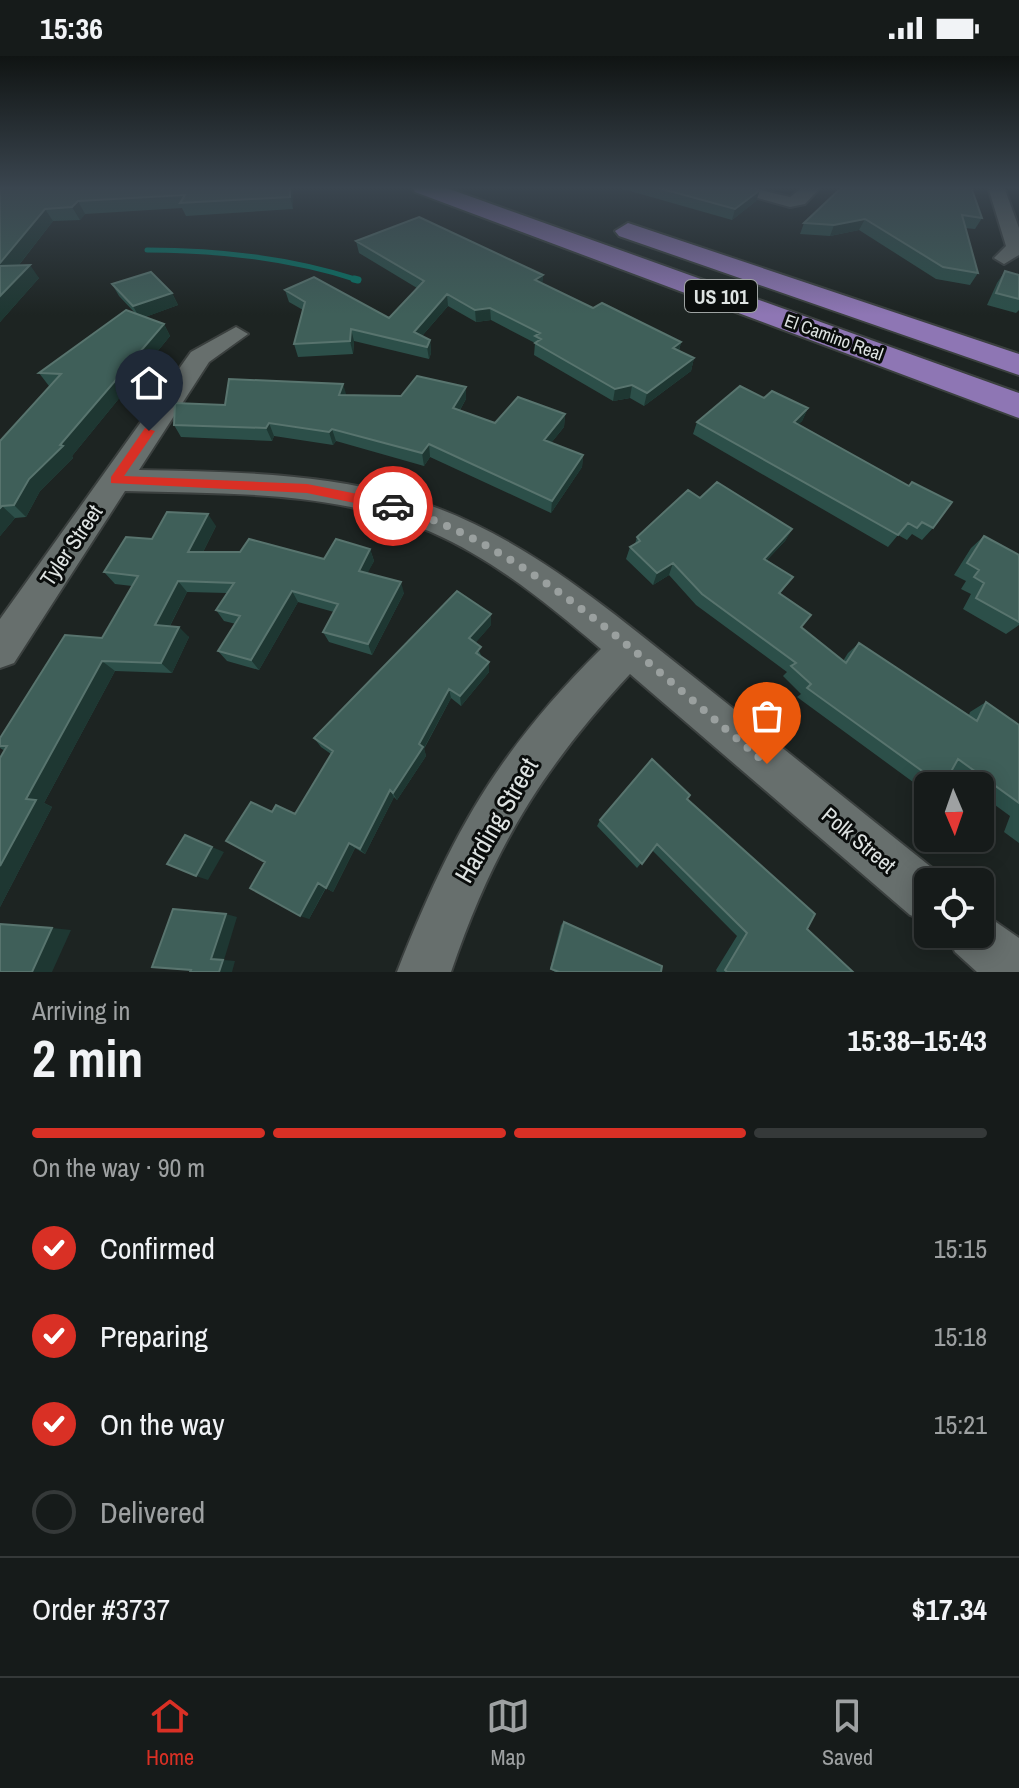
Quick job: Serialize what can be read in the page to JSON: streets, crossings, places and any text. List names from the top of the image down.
{
  "streets": {
    "highway": ["US 101", "El Camino Real"],
    "street": ["Tyler Street", "Harding Street", "Polk Street"]
  },
  "crossings": [
    ["Tyler Street", "Polk Street"],
    ["Harding Street", "Polk Street"]
  ],
  "north": "bottom",
  "page": {
    "status": "15:36",
    "heading": ["2 min", "Arriving in", "15:38–15:43"],
    "panel": ["Order #3737", "$17.34"],
    "bar": "On the way · 90 m",
    "list": [
      ["Confirmed", "15:15"],
      ["Preparing", "15:18"],
      ["On the way", "15:21"],
      "Delivered"
    ],
    "tabs": ["Home", "Map", "Saved"]
  }
}
